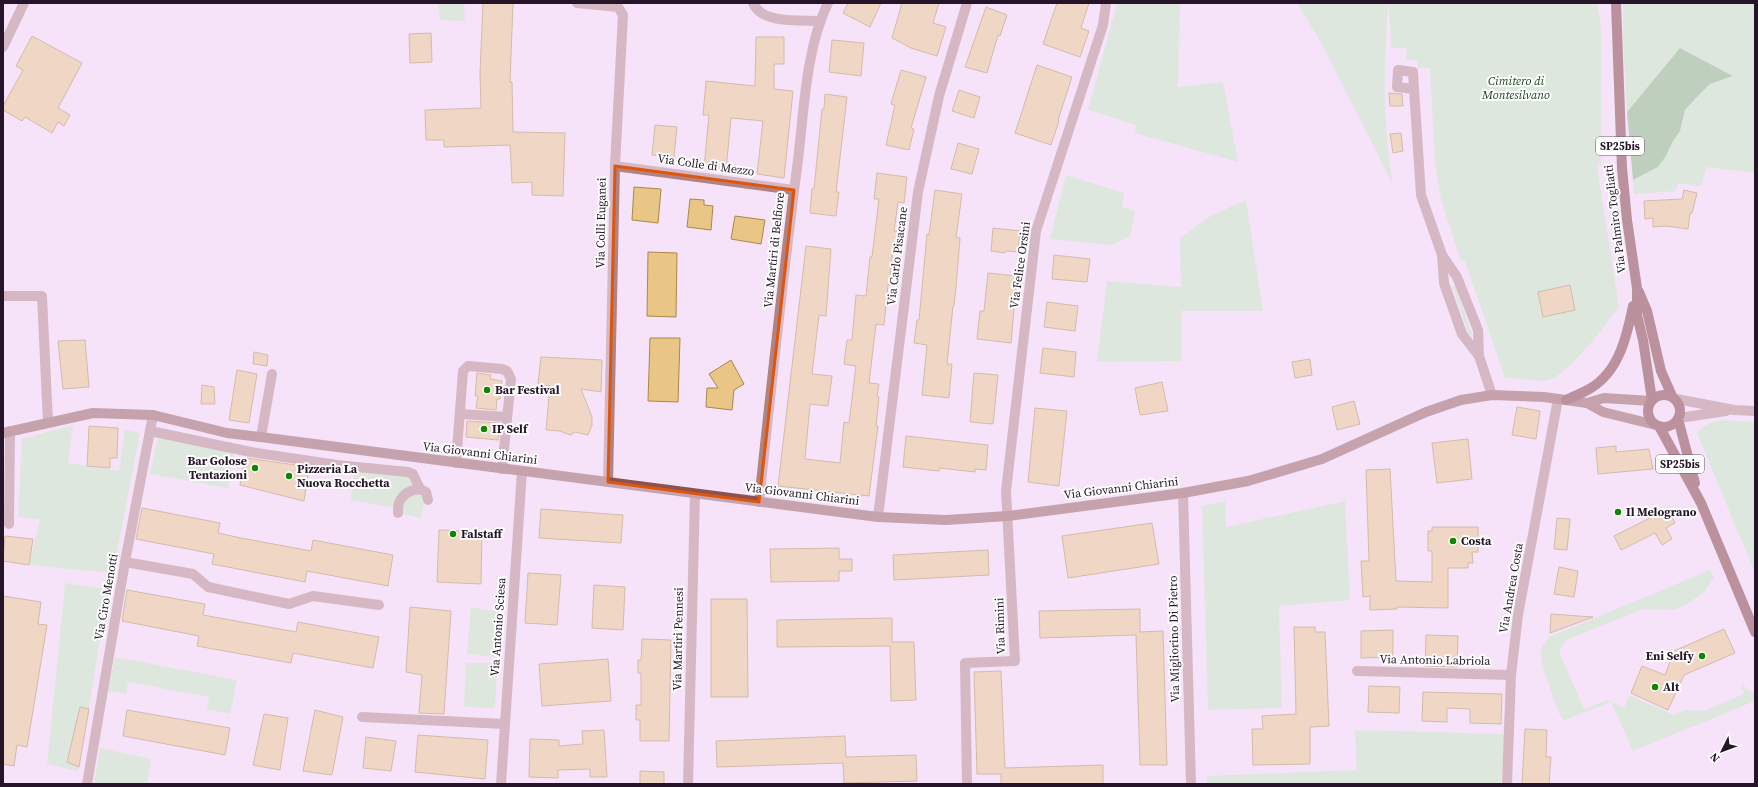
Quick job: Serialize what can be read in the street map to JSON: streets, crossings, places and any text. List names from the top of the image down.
{
  "streets": {
    "main road": ["SP25bis", "Via Palmiro Togliatti", "Via Giovanni Chiarini"],
    "street": [
      "Via Colle di Mezzo",
      "Via Colli Euganei",
      "Via Martiri di Belfiore",
      "Via Carlo Pisacane",
      "Via Felice Orsini",
      "Via Andrea Costa",
      "Via Ciro Menotti",
      "Via Rimini",
      "Via Antonio Sciesa",
      "Via Martiri Pennesi",
      "Via Migliorino Di Pietro",
      "Via Antonio Labriola"
    ]
  },
  "crossings": [
    ["SP25bis", "Via Palmiro Togliatti"],
    ["SP25bis", "Via Giovanni Chiarini"],
    ["Via Colle di Mezzo", "Via Colli Euganei"],
    ["Via Colle di Mezzo", "Via Martiri di Belfiore"],
    ["Via Palmiro Togliatti", "Via Giovanni Chiarini"],
    ["Via Colli Euganei", "Via Giovanni Chiarini"],
    ["Via Martiri di Belfiore", "Via Giovanni Chiarini"],
    ["Via Carlo Pisacane", "Via Giovanni Chiarini"],
    ["Via Felice Orsini", "Via Giovanni Chiarini"],
    ["Via Felice Orsini", "Via Rimini"],
    ["Via Giovanni Chiarini", "Via Andrea Costa"],
    ["Via Giovanni Chiarini", "Via Ciro Menotti"],
    ["Via Giovanni Chiarini", "Via Rimini"],
    ["Via Giovanni Chiarini", "Via Antonio Sciesa"],
    ["Via Giovanni Chiarini", "Via Martiri Pennesi"],
    ["Via Giovanni Chiarini", "Via Migliorino Di Pietro"],
    ["Via Andrea Costa", "Via Antonio Labriola"]
  ],
  "parks": ["Cimitero di Montesilvano"],
  "places": [
    "Bar Festival",
    "IP Self",
    "Bar Golose Tentazioni",
    "Pizzeria La Nuova Rocchetta",
    "Il Melograno",
    "Falstaff",
    "Costa",
    "Eni Selfy",
    "Alt"
  ],
  "north": "bottom left"
}
